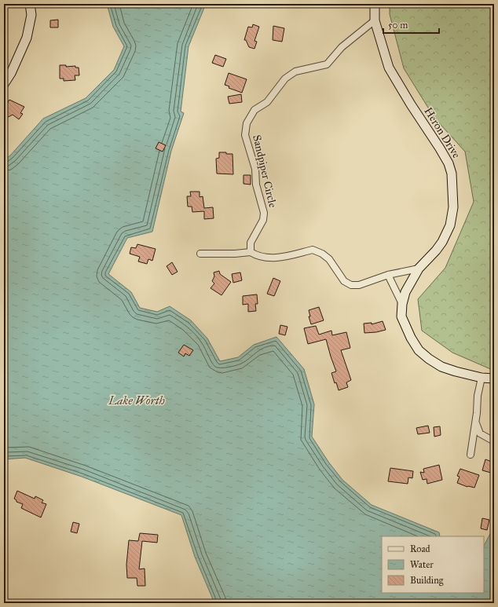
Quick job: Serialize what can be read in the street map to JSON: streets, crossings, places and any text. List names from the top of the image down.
{
  "streets": {
    "street": ["Heron Drive", "Sandpiper Circle"]
  },
  "crossings": [
    ["Heron Drive", "Sandpiper Circle"]
  ],
  "water": ["Lake Worth"],
  "legend": ["Road", "Water", "Building"],
  "scale_bar": "50 m"
}
